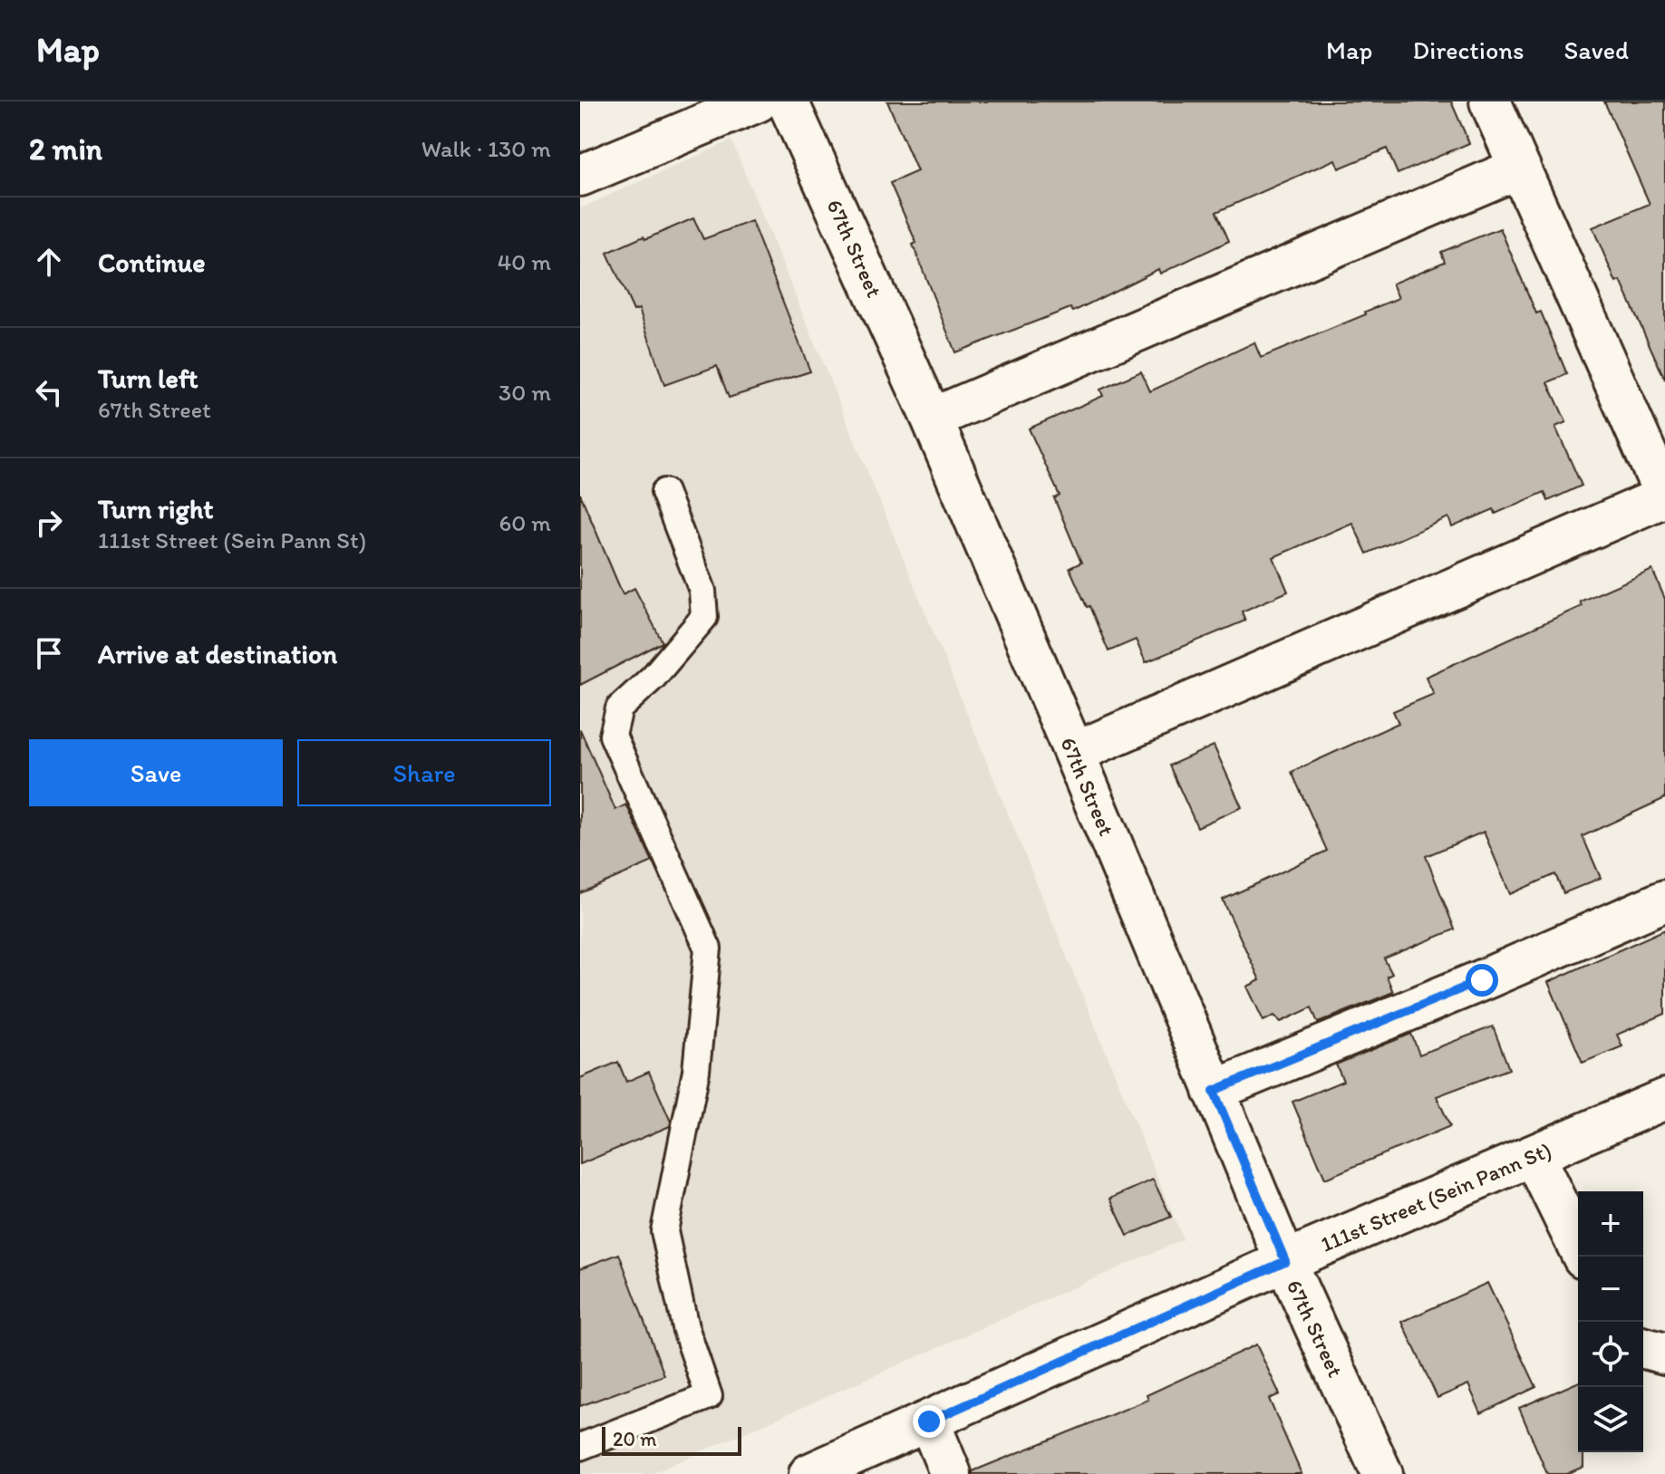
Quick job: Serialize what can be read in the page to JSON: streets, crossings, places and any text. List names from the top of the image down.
{
  "streets": {
    "street": ["67th Street", "111st Street (Sein Pann St)"]
  },
  "crossings": [
    ["67th Street", "111st Street (Sein Pann St)"]
  ],
  "scale_bar": "20 m",
  "page": {
    "header": "Map",
    "nav": ["Map", "Directions", "Saved"],
    "heading": ["2 min", "Walk · 130 m"],
    "list": [
      ["Continue", "40 m"],
      ["Turn left", "67th Street", "30 m"],
      ["Turn right", "111st Street (Sein Pann St)", "60 m"],
      "Arrive at destination"
    ],
    "buttons": ["Save", "Share"],
    "map_buttons": ["+", "−"],
    "scale": "20 m"
  }
}
